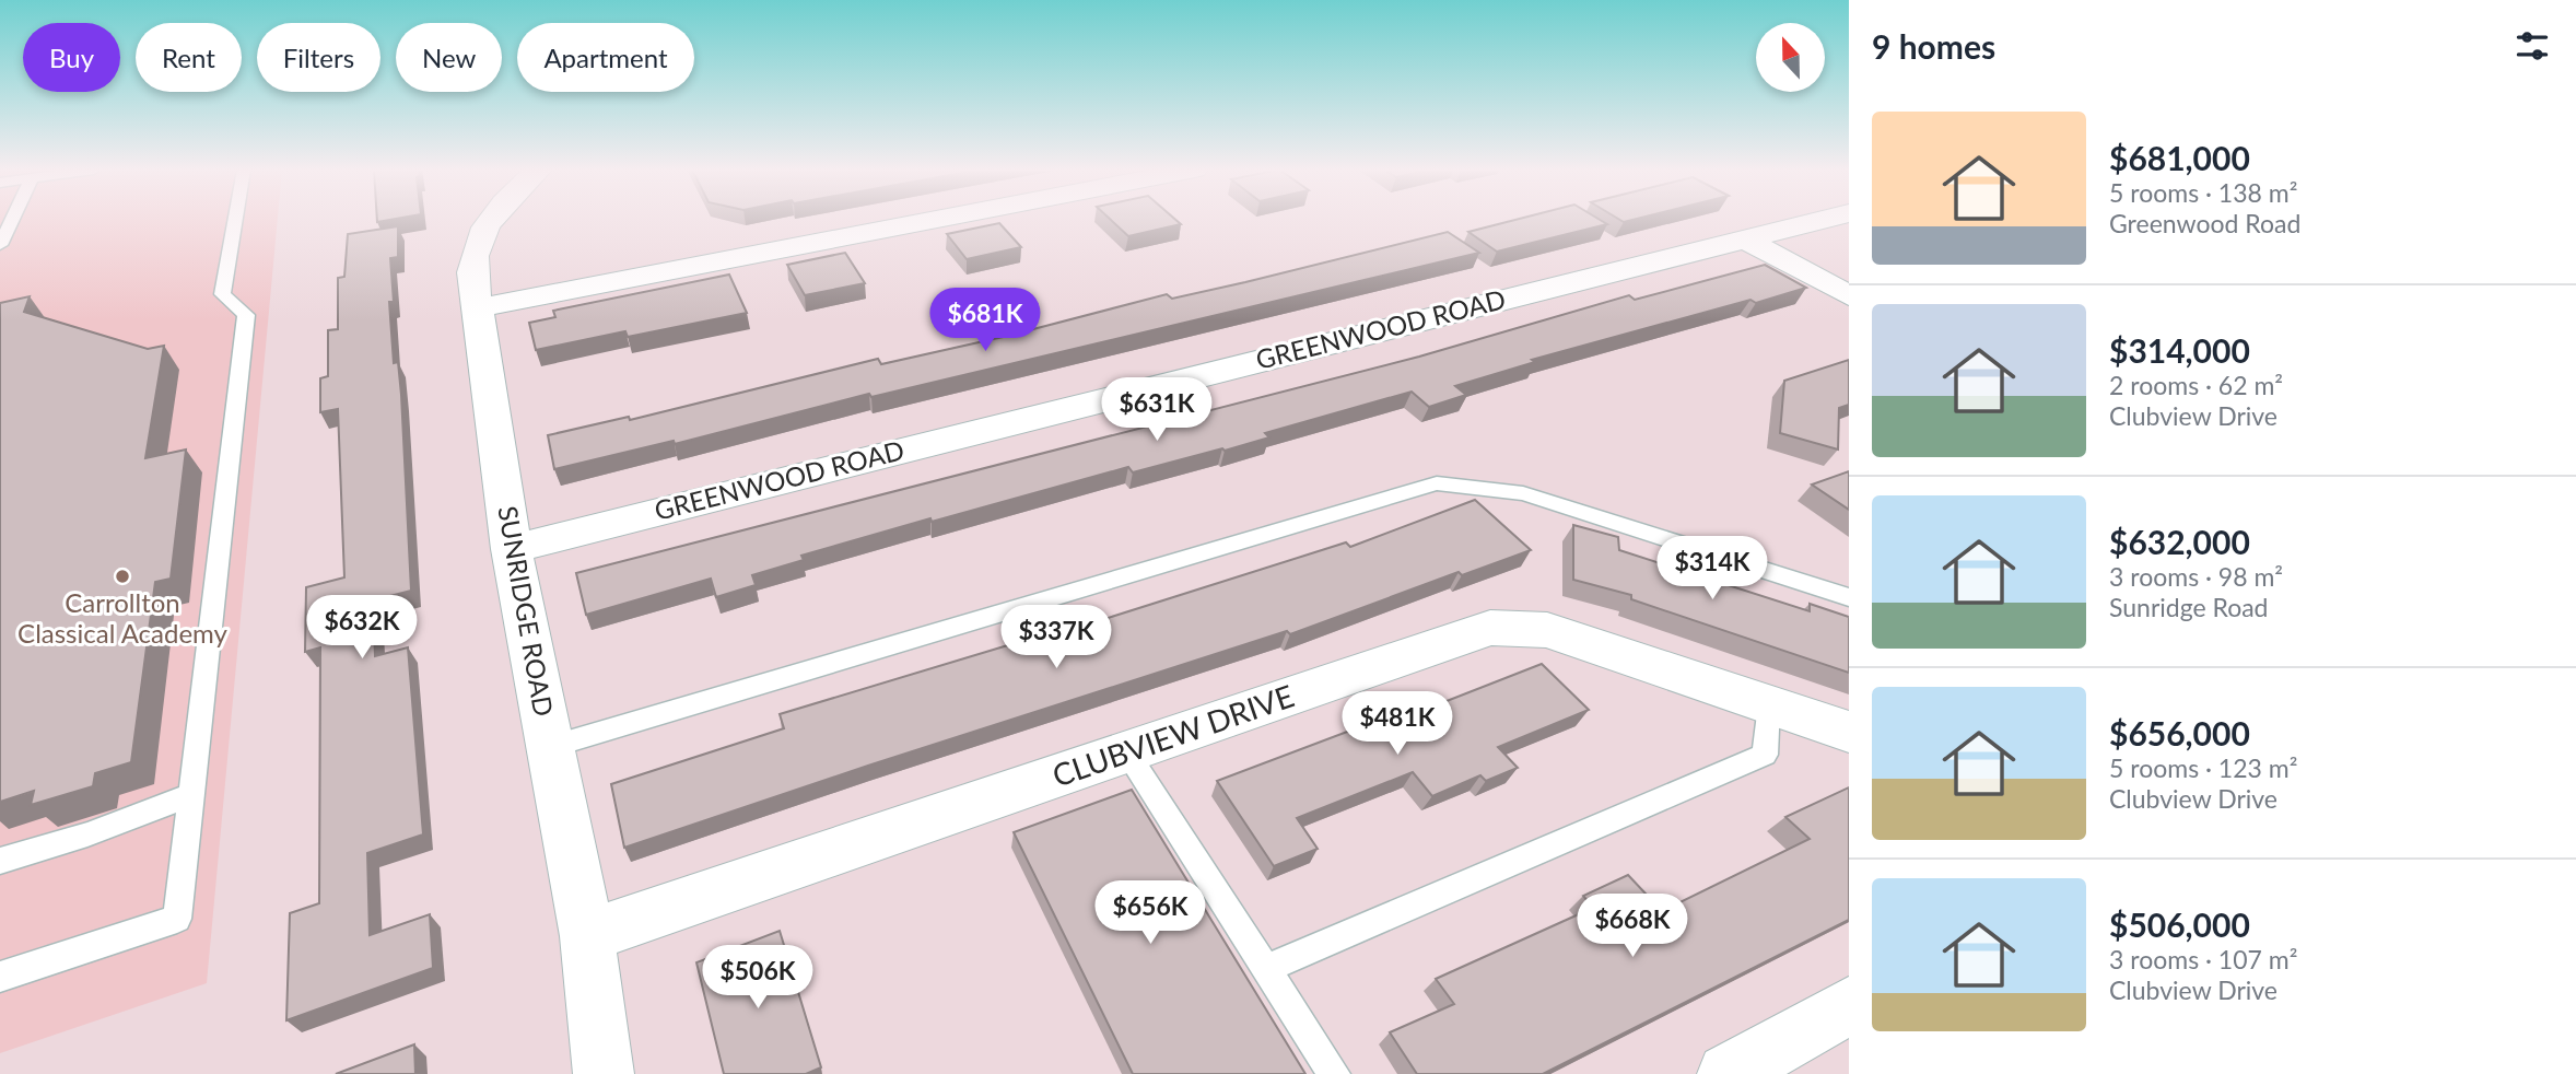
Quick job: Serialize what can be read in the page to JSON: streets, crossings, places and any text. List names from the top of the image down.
{
  "streets": {
    "street": ["GREENWOOD ROAD", "SUNRIDGE ROAD", "CLUBVIEW DRIVE"]
  },
  "crossings": [
    ["GREENWOOD ROAD", "SUNRIDGE ROAD"],
    ["SUNRIDGE ROAD", "CLUBVIEW DRIVE"]
  ],
  "places": ["Carrollton Classical Academy"],
  "north": "top",
  "page": {
    "heading": "9 homes",
    "chip": [
      "Buy",
      "Rent",
      "Filters",
      "New",
      "Apartment"
    ],
    "list": [
      {
        "name": "$681,000",
        "note": "5 rooms · 138 m² · Greenwood Road"
      },
      {
        "name": "$314,000",
        "note": "2 rooms · 62 m² · Clubview Drive"
      },
      {
        "name": "$632,000",
        "note": "3 rooms · 98 m² · Sunridge Road"
      },
      {
        "name": "$656,000",
        "note": "5 rooms · 123 m² · Clubview Drive"
      },
      {
        "name": "$506,000",
        "note": "3 rooms · 107 m² · Clubview Drive"
      }
    ],
    "price": [
      "$681K",
      "$631K",
      "$314K",
      "$632K",
      "$337K",
      "$481K",
      "$656K",
      "$668K",
      "$506K"
    ]
  }
}
